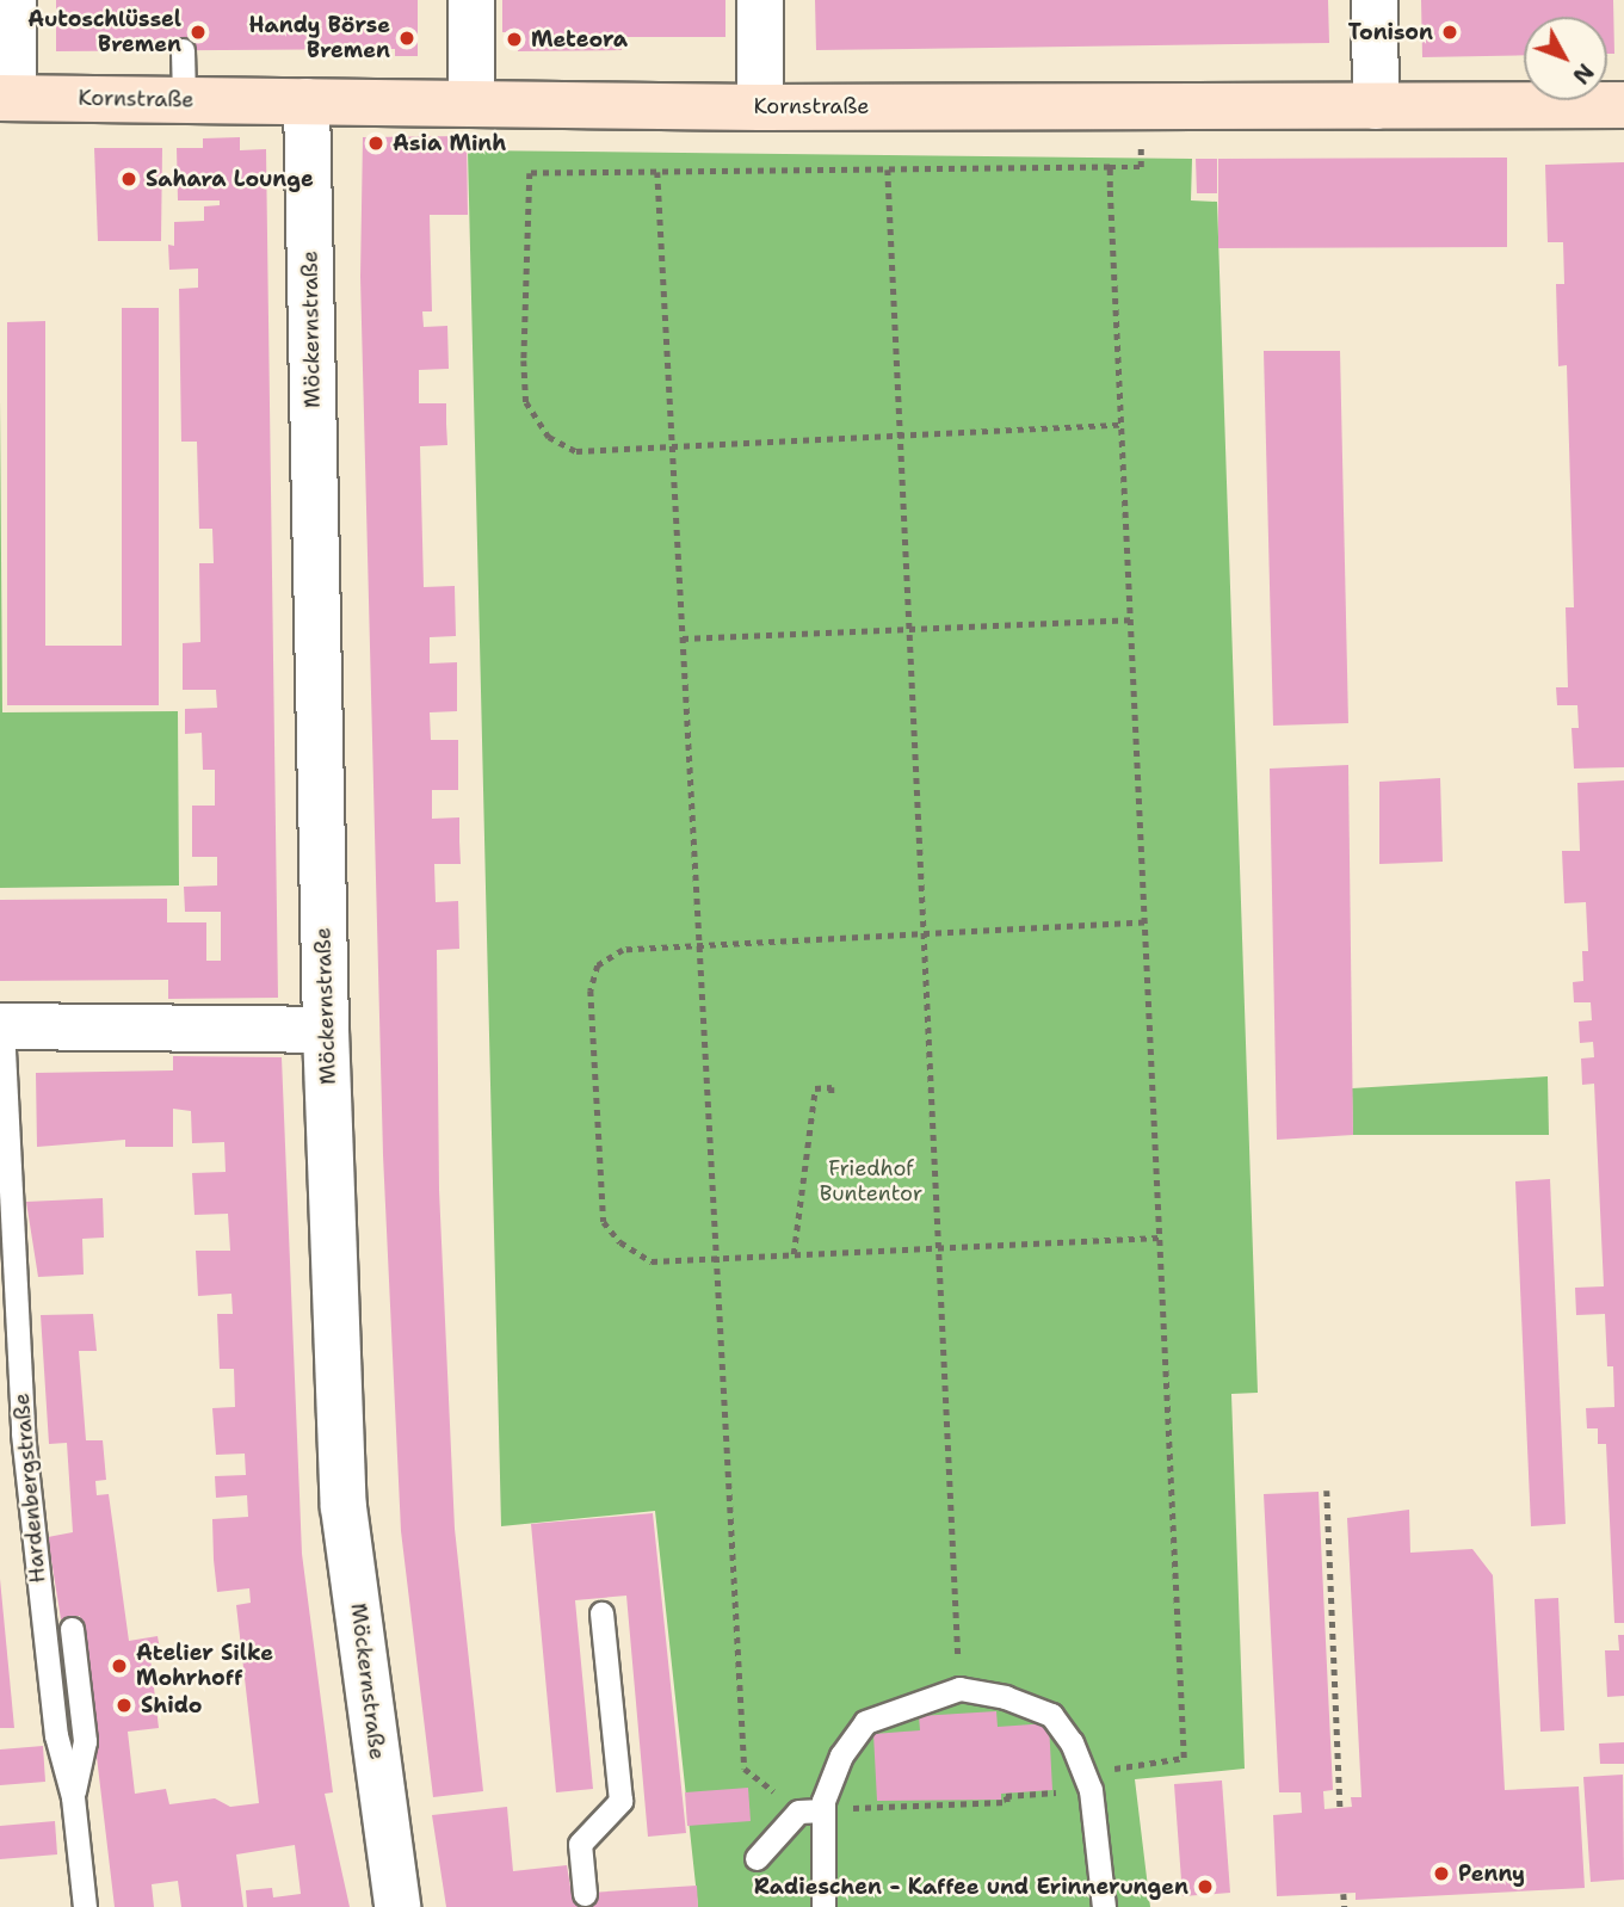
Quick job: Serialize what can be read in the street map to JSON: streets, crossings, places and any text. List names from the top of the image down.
{
  "streets": {
    "street": ["Kornstraße", "Möckernstraße", "Hardenbergstraße"]
  },
  "crossings": [
    ["Kornstraße", "Möckernstraße"],
    ["Möckernstraße", "Hardenbergstraße"]
  ],
  "parks": ["Friedhof Buntentor"],
  "places": [
    "Autoschlüssel Bremen",
    "Tonison",
    "Handy Börse Bremen",
    "Meteora",
    "Asia Minh",
    "Sahara Lounge",
    "Atelier Silke Mohrhoff",
    "Shido",
    "Penny",
    "Radieschen - Kaffee und Erinnerungen"
  ],
  "north": "bottom right"
}
